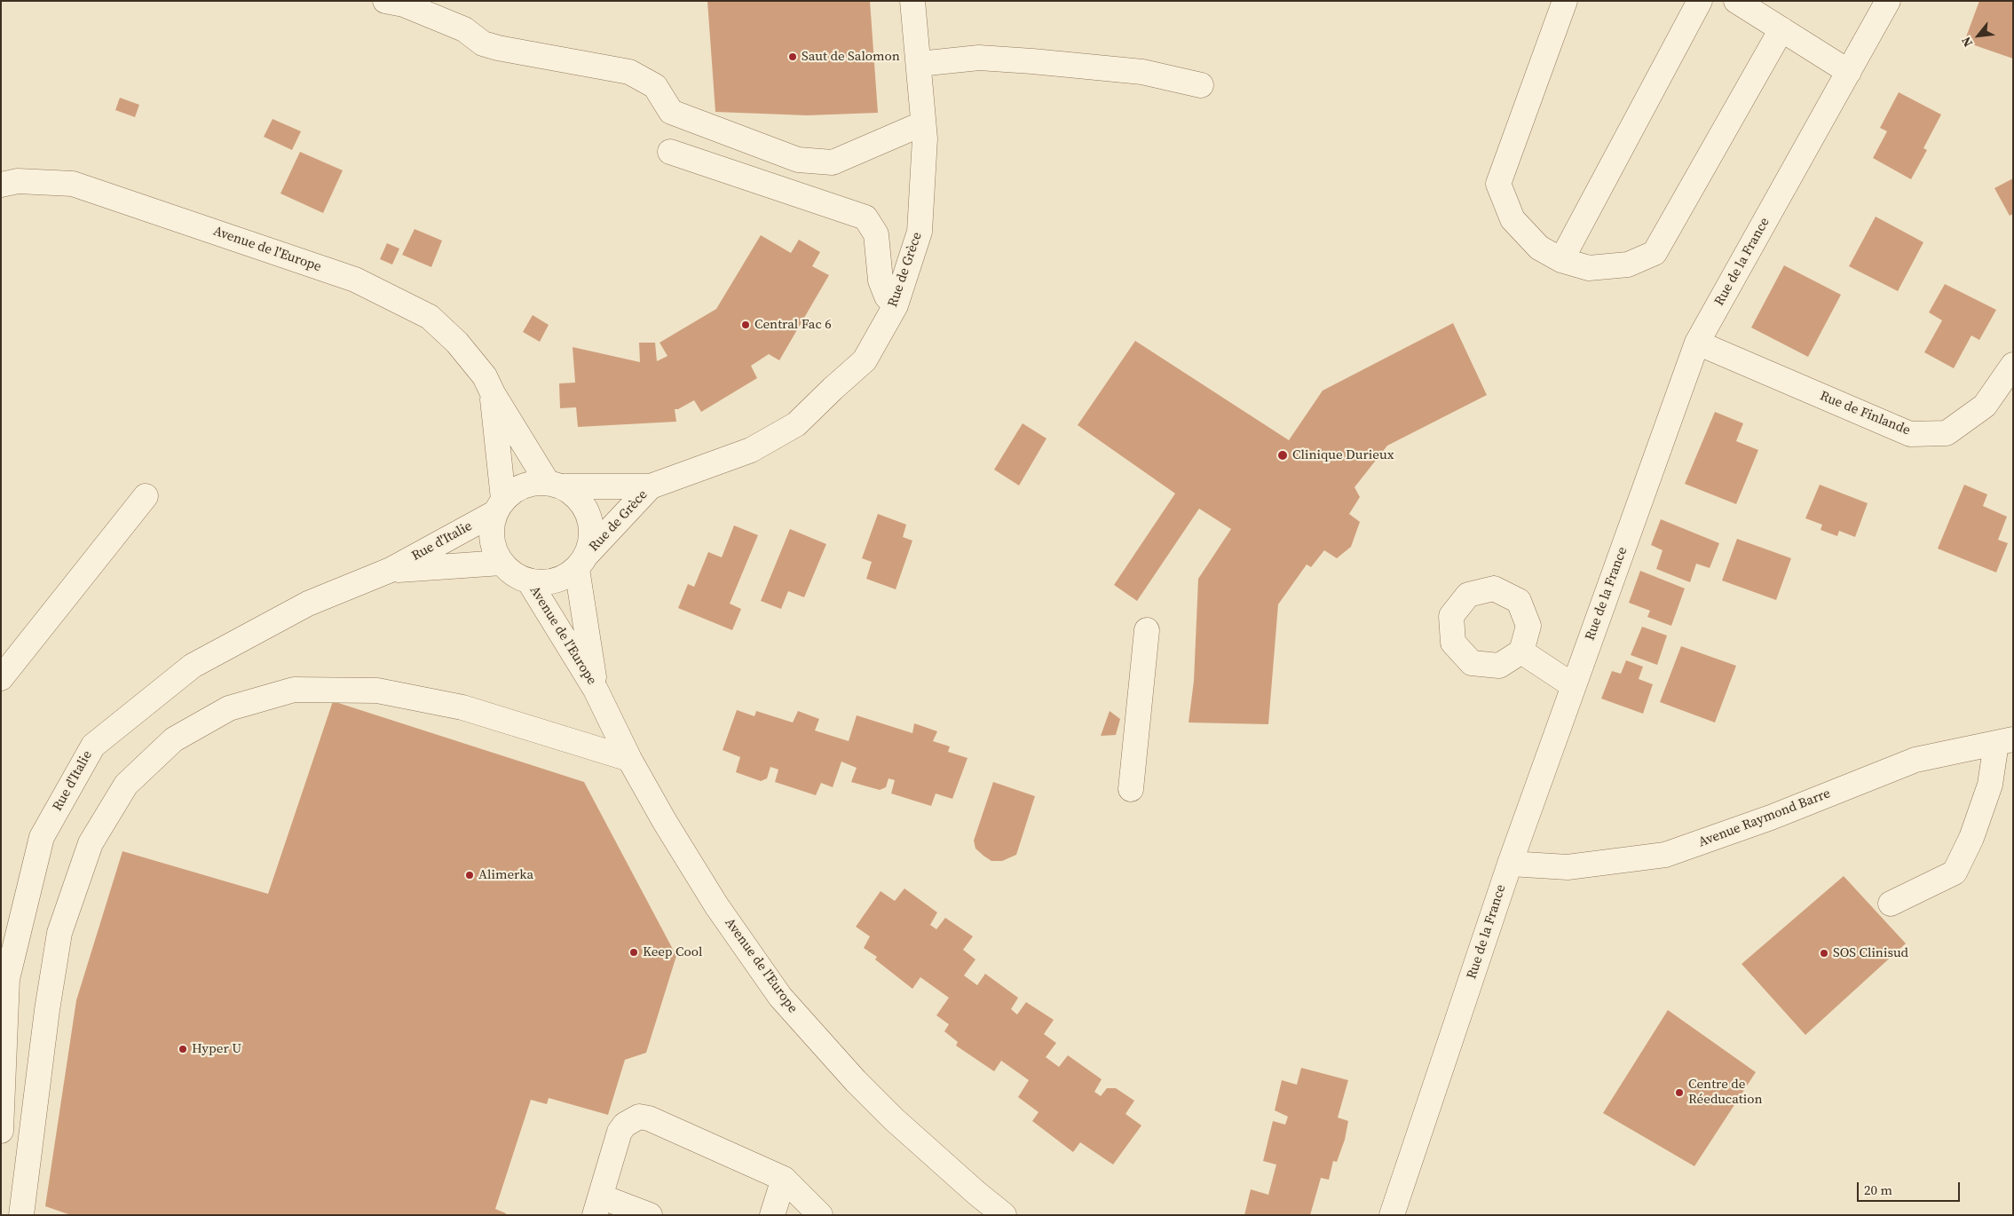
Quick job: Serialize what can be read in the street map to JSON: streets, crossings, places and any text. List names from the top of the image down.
{
  "streets": {
    "street": [
      "Avenue de l'Europe",
      "Rue de la France",
      "Rue de Grèce",
      "Rue de Finlande",
      "Rue d'Italie",
      "Avenue Raymond Barre"
    ]
  },
  "crossings": [
    ["Avenue de l'Europe", "Rue de Grèce"],
    ["Avenue de l'Europe", "Rue d'Italie"],
    ["Rue de la France", "Rue de Finlande"],
    ["Rue de la France", "Avenue Raymond Barre"],
    ["Rue de Grèce", "Rue d'Italie"]
  ],
  "places": [
    "Saut de Salomon",
    "Central Fac 6",
    "Clinique Durieux",
    "Alimerka",
    "Keep Cool",
    "SOS Clinisud",
    "Hyper U",
    "Centre de Réeducation"
  ],
  "scale_bar": "20 m",
  "north": "bottom left"
}
